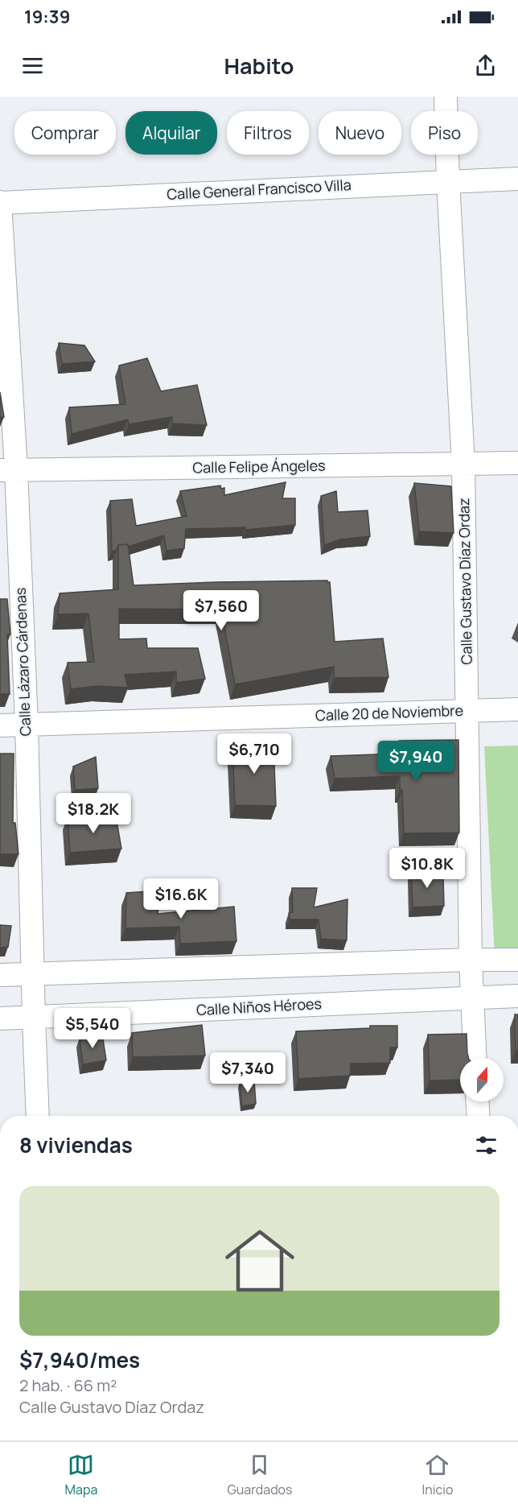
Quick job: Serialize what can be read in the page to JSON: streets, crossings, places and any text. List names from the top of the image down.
{
  "streets": {
    "street": [
      "Calle General Francisco Villa",
      "Calle Felipe Ángeles",
      "Calle Gustavo Díaz Ordaz",
      "Calle Lázaro Cárdenas",
      "Calle 20 de Noviembre",
      "Calle Niños Héroes"
    ]
  },
  "crossings": [
    ["Calle General Francisco Villa", "Calle Gustavo Díaz Ordaz"],
    ["Calle General Francisco Villa", "Calle Lázaro Cárdenas"],
    ["Calle Felipe Ángeles", "Calle Gustavo Díaz Ordaz"],
    ["Calle Felipe Ángeles", "Calle Lázaro Cárdenas"],
    ["Calle Gustavo Díaz Ordaz", "Calle 20 de Noviembre"],
    ["Calle Gustavo Díaz Ordaz", "Calle Niños Héroes"],
    ["Calle Lázaro Cárdenas", "Calle 20 de Noviembre"],
    ["Calle Lázaro Cárdenas", "Calle Niños Héroes"]
  ],
  "north": "top",
  "page": {
    "status": "19:39",
    "header": "Habito",
    "chip": [
      "Comprar",
      "Alquilar",
      "Filtros",
      "Nuevo",
      "Piso"
    ],
    "price": [
      "$7,560",
      "$6,710",
      "$7,940",
      "$18.2K",
      "$10.8K",
      "$16.6K",
      "$5,540",
      "$7,340"
    ],
    "heading": "8 viviendas",
    "list": [
      {
        "name": "$7,940/mes",
        "note": "2 hab. · 66 m² · Calle Gustavo Díaz Ordaz"
      }
    ],
    "tabs": ["Mapa", "Guardados", "Inicio"]
  }
}
